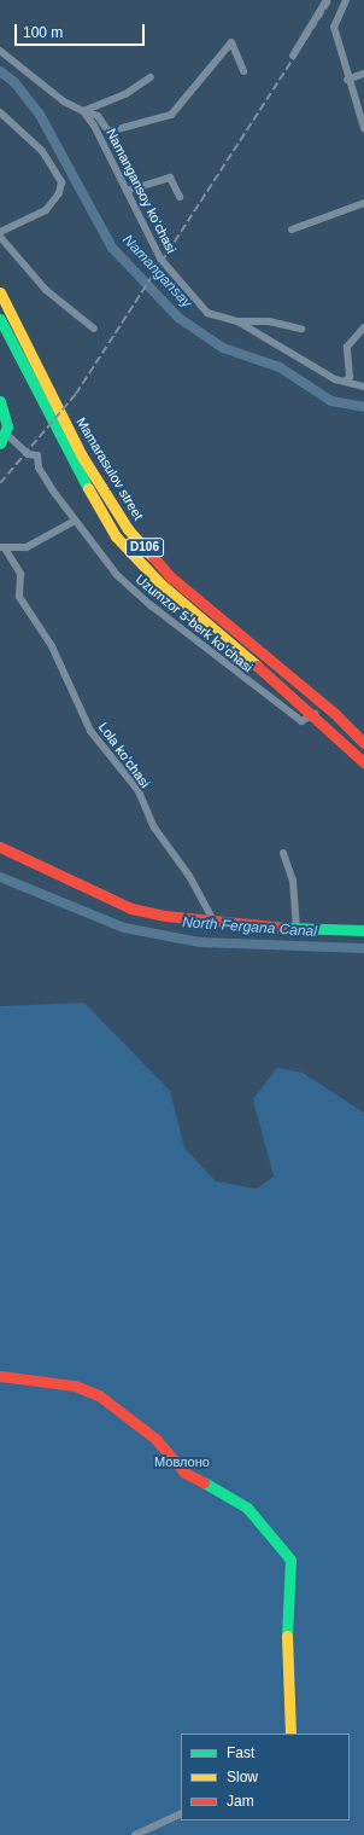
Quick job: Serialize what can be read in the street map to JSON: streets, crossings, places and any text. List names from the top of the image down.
{
  "streets": {
    "main road": ["Mamarasulov street", "D106"],
    "street": ["Namangansoy koʻchasi", "Uzumzor 5-berk koʻchasi", "Lola koʻchasi"]
  },
  "crossings": [
    ["Mamarasulov street", "Uzumzor 5-berk koʻchasi"]
  ],
  "water": ["Namangansay", "North Fergana Canal"],
  "parks": ["Мовлоно"],
  "legend": ["Fast", "Slow", "Jam"],
  "scale_bar": "100 m"
}
